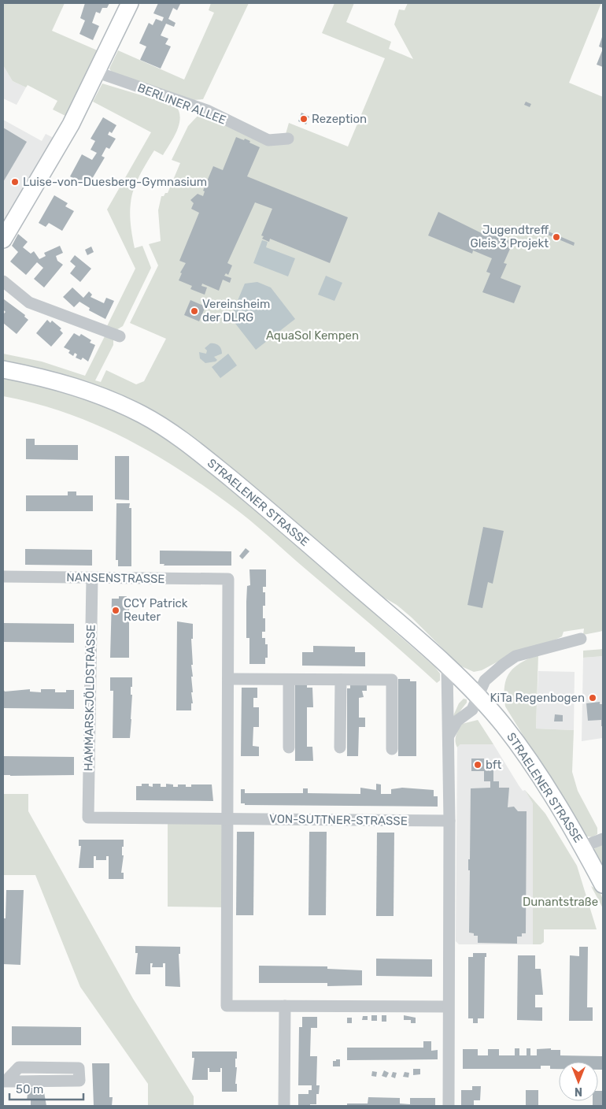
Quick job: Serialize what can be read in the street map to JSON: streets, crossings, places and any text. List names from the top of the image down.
{
  "streets": {
    "street": [
      "BERLINER ALLEE",
      "STRAELENER STRASSE",
      "NANSENSTRASSE",
      "HAMMARSKJÖLDSTRASSE",
      "VON-SUTTNER-STRASSE"
    ]
  },
  "crossings": [
    ["NANSENSTRASSE", "HAMMARSKJÖLDSTRASSE"],
    ["HAMMARSKJÖLDSTRASSE", "VON-SUTTNER-STRASSE"]
  ],
  "parks": ["AquaSol Kempen", "Dunantstraße"],
  "places": [
    "Rezeption",
    "Luise-von-Duesberg-Gymnasium",
    "Jugendtreff Gleis 3 Projekt",
    "Vereinsheim der DLRG",
    "CCY Patrick Reuter",
    "KiTa Regenbogen",
    "bft"
  ],
  "scale_bar": "50 m",
  "north": "bottom"
}
